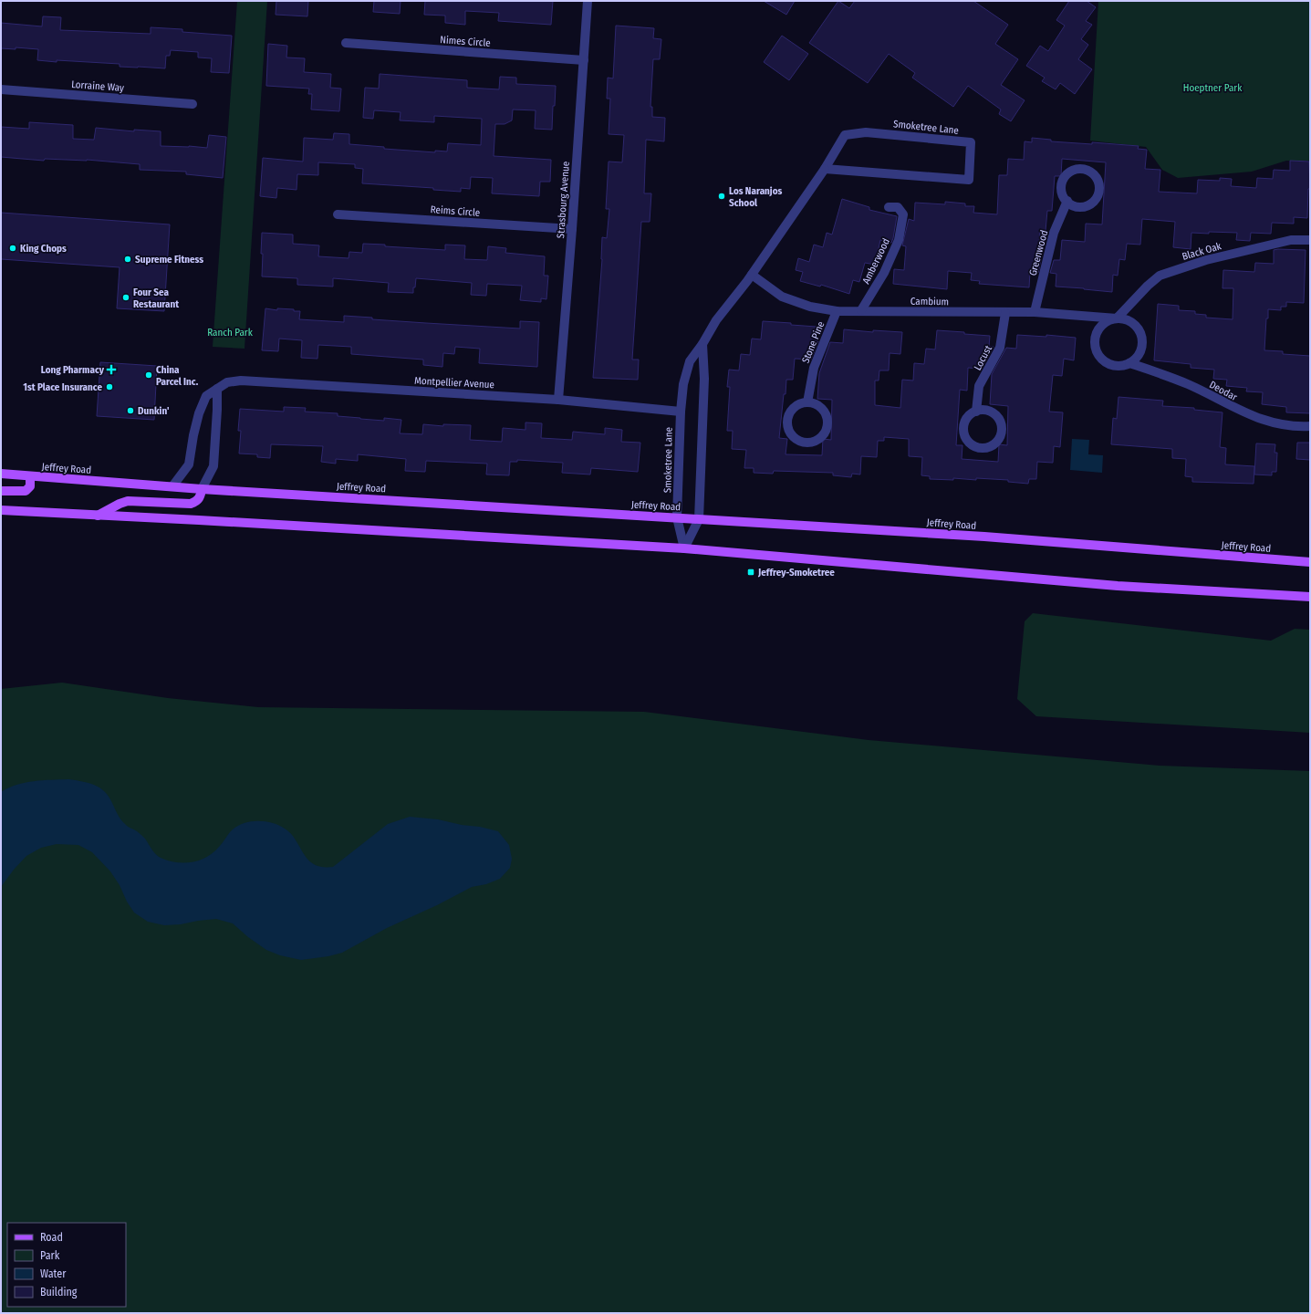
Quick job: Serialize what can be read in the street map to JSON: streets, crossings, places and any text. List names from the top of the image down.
{
  "streets": {
    "main road": ["Jeffrey Road"],
    "street": [
      "Nimes Circle",
      "Lorraine Way",
      "Smoketree Lane",
      "Strasbourg Avenue",
      "Reims Circle",
      "Black Oak",
      "Greenwood",
      "Amberwood",
      "Cambium",
      "Stone Pine",
      "Locust",
      "Montpellier Avenue",
      "Deodar"
    ]
  },
  "crossings": [
    ["Nimes Circle", "Strasbourg Avenue"],
    ["Smoketree Lane", "Cambium"],
    ["Smoketree Lane", "Montpellier Avenue"],
    ["Smoketree Lane", "Jeffrey Road"],
    ["Strasbourg Avenue", "Reims Circle"],
    ["Strasbourg Avenue", "Montpellier Avenue"],
    ["Black Oak", "Cambium"],
    ["Black Oak", "Deodar"],
    ["Greenwood", "Cambium"],
    ["Amberwood", "Cambium"],
    ["Cambium", "Stone Pine"],
    ["Cambium", "Locust"],
    ["Cambium", "Deodar"]
  ],
  "parks": ["Hoeptner Park", "Ranch Park"],
  "places": {
    "other": [
      "Los Naranjos School",
      "King Chops",
      "Supreme Fitness",
      "Four Sea Restaurant",
      "China Parcel Inc.",
      "1st Place Insurance",
      "Dunkin'"
    ],
    "health": ["Long Pharmacy"],
    "transit": ["Jeffrey-Smoketree"]
  },
  "legend": [
    "Road",
    "Park",
    "Water",
    "Building"
  ]
}
